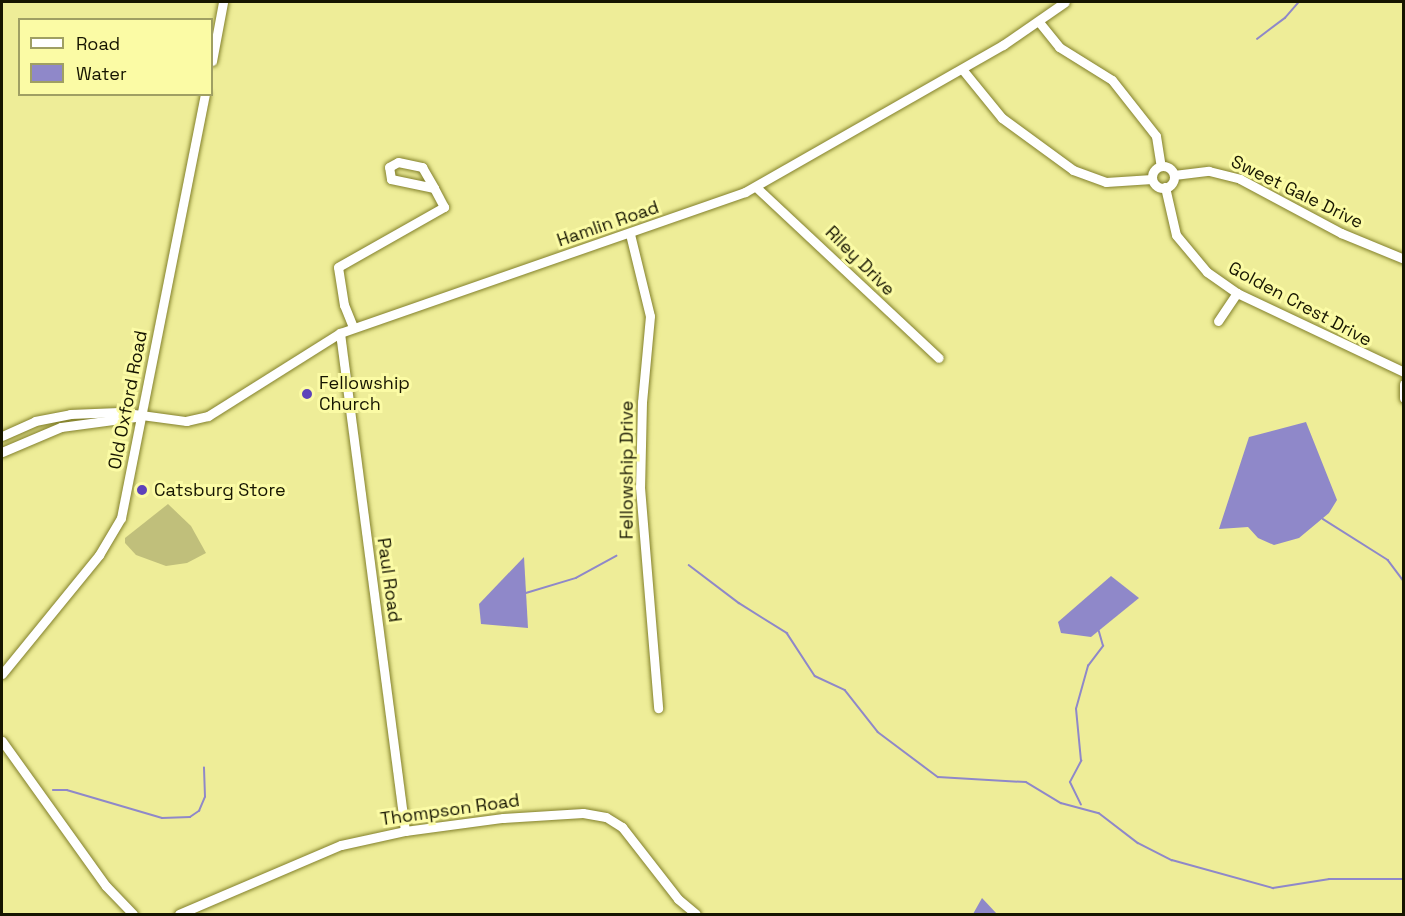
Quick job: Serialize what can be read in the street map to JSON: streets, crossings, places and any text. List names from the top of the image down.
{
  "streets": {
    "street": [
      "Sweet Gale Drive",
      "Hamlin Road",
      "Riley Drive",
      "Golden Crest Drive",
      "Old Oxford Road",
      "Fellowship Drive",
      "Paul Road",
      "Thompson Road"
    ]
  },
  "crossings": [
    ["Sweet Gale Drive", "Golden Crest Drive"],
    ["Hamlin Road", "Riley Drive"],
    ["Hamlin Road", "Old Oxford Road"],
    ["Hamlin Road", "Fellowship Drive"],
    ["Hamlin Road", "Paul Road"],
    ["Paul Road", "Thompson Road"]
  ],
  "places": ["Fellowship Church", "Catsburg Store"],
  "legend": ["Road", "Water"]
}
